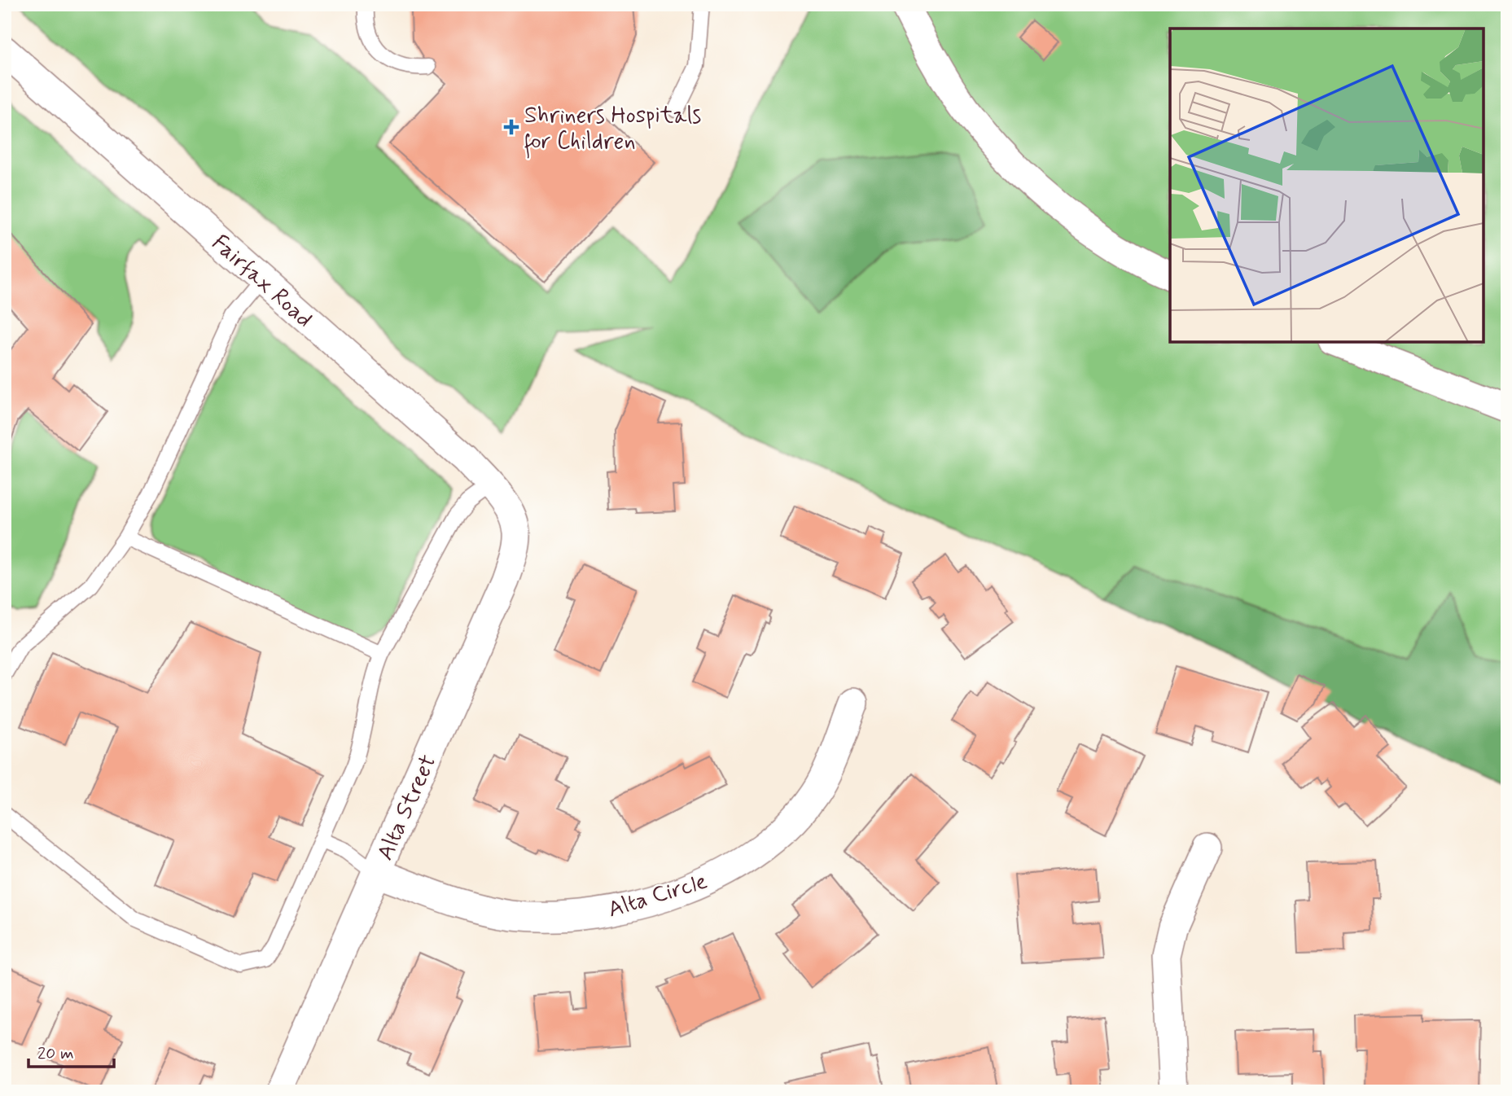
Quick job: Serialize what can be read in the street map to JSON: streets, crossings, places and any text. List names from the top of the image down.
{
  "streets": {
    "street": ["Fairfax Road", "Alta Street", "Alta Circle"]
  },
  "crossings": [
    ["Fairfax Road", "Alta Street"],
    ["Alta Street", "Alta Circle"]
  ],
  "places": {
    "health": ["Shriners Hospitals for Children"]
  },
  "scale_bar": "20 m"
}
